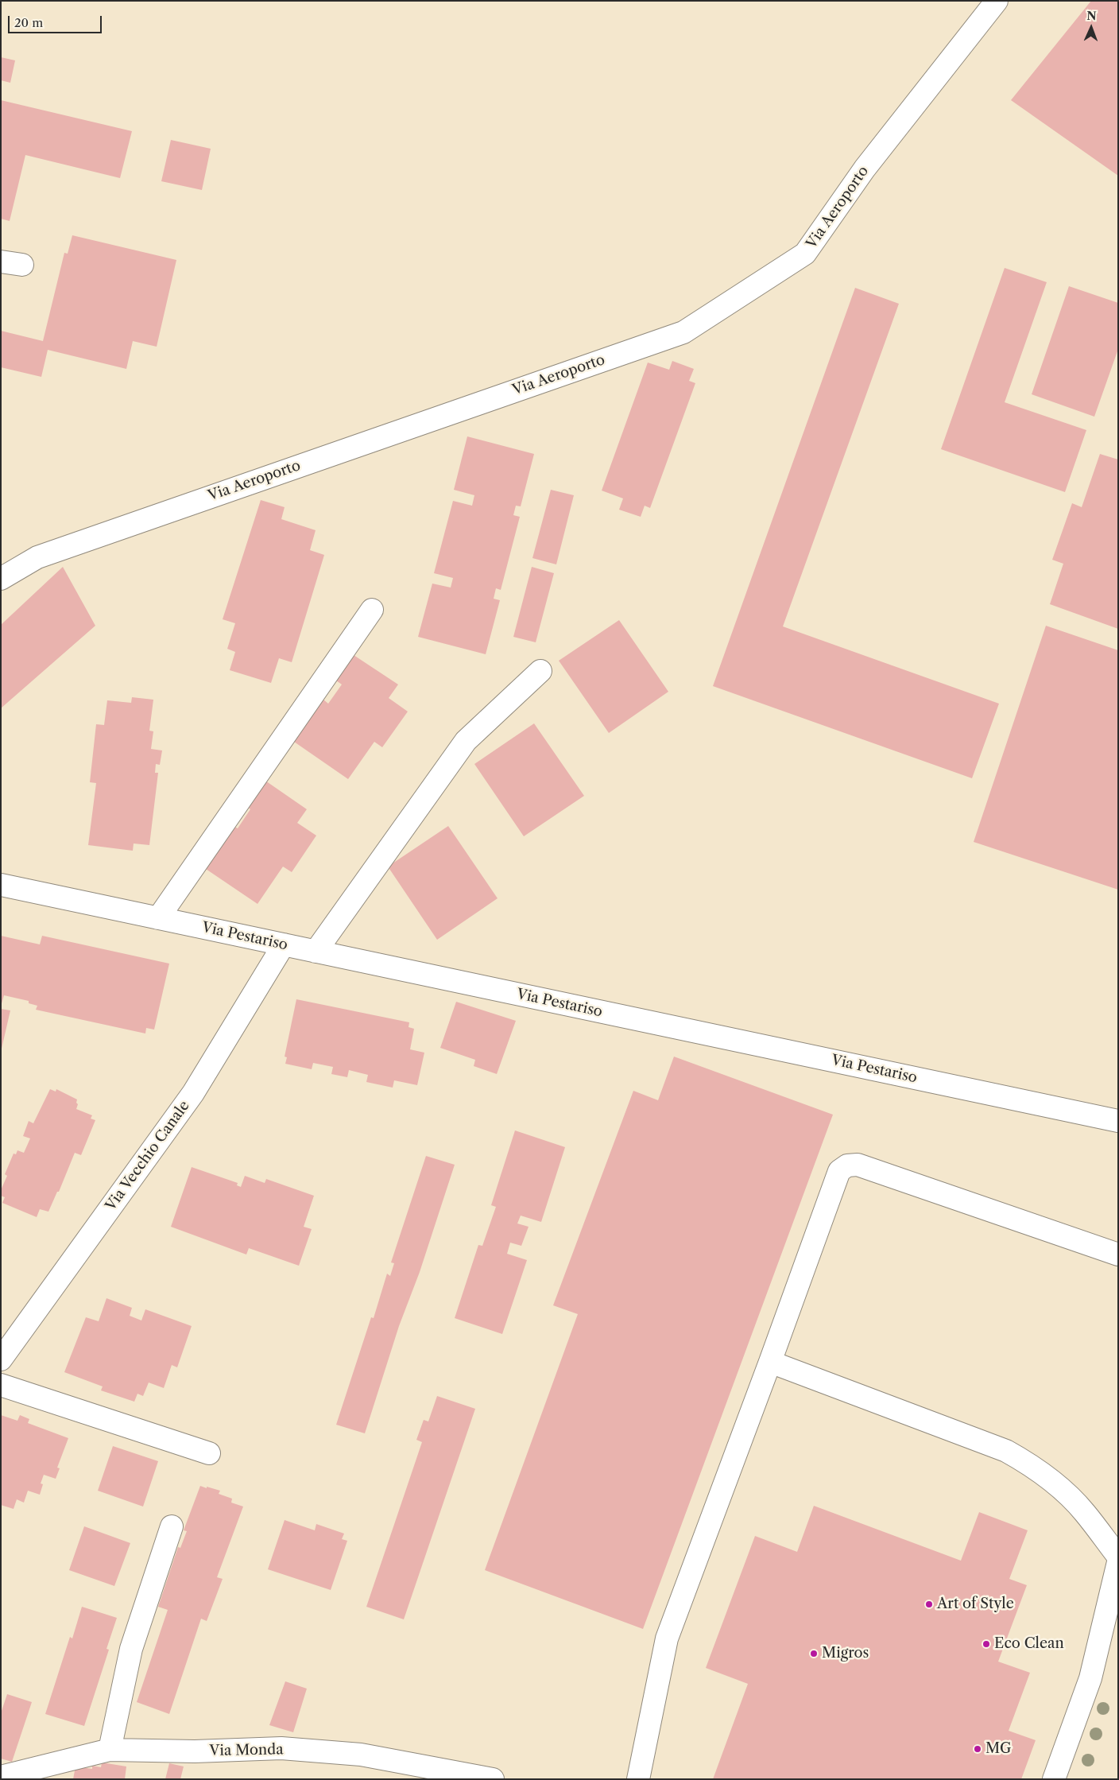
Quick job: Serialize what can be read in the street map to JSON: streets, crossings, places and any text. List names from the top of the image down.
{
  "streets": {
    "street": [
      "Via Aeroporto",
      "Via Pestariso",
      "Via Vecchio Canale",
      "Via Monda"
    ]
  },
  "crossings": [
    ["Via Pestariso", "Via Vecchio Canale"]
  ],
  "places": [
    "Art of Style",
    "Eco Clean",
    "Migros",
    "MG"
  ],
  "scale_bar": "20 m",
  "north": "top"
}
